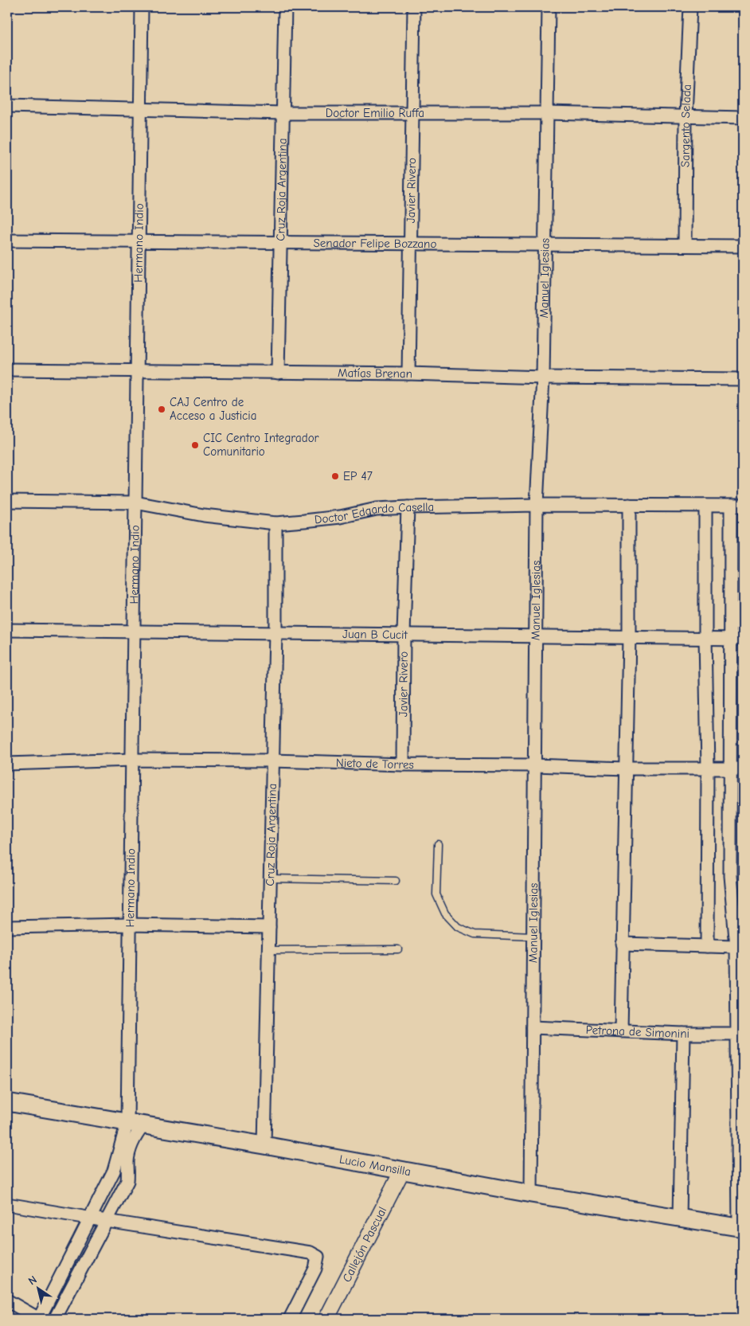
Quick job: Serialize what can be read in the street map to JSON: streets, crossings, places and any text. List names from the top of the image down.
{
  "streets": {
    "main road": ["Lucio Mansilla"],
    "street": [
      "Doctor Emilio Ruffa",
      "Sargento Selada",
      "Cruz Roja Argentina",
      "Javier Rivero",
      "Hermano Indio",
      "Senador Felipe Bozzano",
      "Manuel Iglesias",
      "Matías Brenan",
      "Doctor Edgardo Casella",
      "Juan B Cucit",
      "Nieto de Torres",
      "Petrona de Simonini",
      "Callejón Pascual"
    ]
  },
  "crossings": [
    ["Doctor Emilio Ruffa", "Sargento Selada"],
    ["Doctor Emilio Ruffa", "Cruz Roja Argentina"],
    ["Doctor Emilio Ruffa", "Javier Rivero"],
    ["Doctor Emilio Ruffa", "Hermano Indio"],
    ["Doctor Emilio Ruffa", "Manuel Iglesias"],
    ["Sargento Selada", "Senador Felipe Bozzano"],
    ["Cruz Roja Argentina", "Senador Felipe Bozzano"],
    ["Cruz Roja Argentina", "Matías Brenan"],
    ["Cruz Roja Argentina", "Doctor Edgardo Casella"],
    ["Cruz Roja Argentina", "Juan B Cucit"],
    ["Cruz Roja Argentina", "Nieto de Torres"],
    ["Cruz Roja Argentina", "Lucio Mansilla"],
    ["Javier Rivero", "Senador Felipe Bozzano"],
    ["Javier Rivero", "Matías Brenan"],
    ["Javier Rivero", "Doctor Edgardo Casella"],
    ["Javier Rivero", "Juan B Cucit"],
    ["Javier Rivero", "Nieto de Torres"],
    ["Hermano Indio", "Senador Felipe Bozzano"],
    ["Hermano Indio", "Matías Brenan"],
    ["Hermano Indio", "Doctor Edgardo Casella"],
    ["Hermano Indio", "Juan B Cucit"],
    ["Hermano Indio", "Nieto de Torres"],
    ["Hermano Indio", "Lucio Mansilla"],
    ["Senador Felipe Bozzano", "Manuel Iglesias"],
    ["Manuel Iglesias", "Matías Brenan"],
    ["Manuel Iglesias", "Doctor Edgardo Casella"],
    ["Manuel Iglesias", "Juan B Cucit"],
    ["Manuel Iglesias", "Nieto de Torres"],
    ["Manuel Iglesias", "Petrona de Simonini"],
    ["Manuel Iglesias", "Lucio Mansilla"],
    ["Lucio Mansilla", "Callejón Pascual"]
  ],
  "places": ["CAJ Centro de Acceso a Justicia", "CIC Centro Integrador Comunitario", "EP 47"],
  "north": "top left"
}
